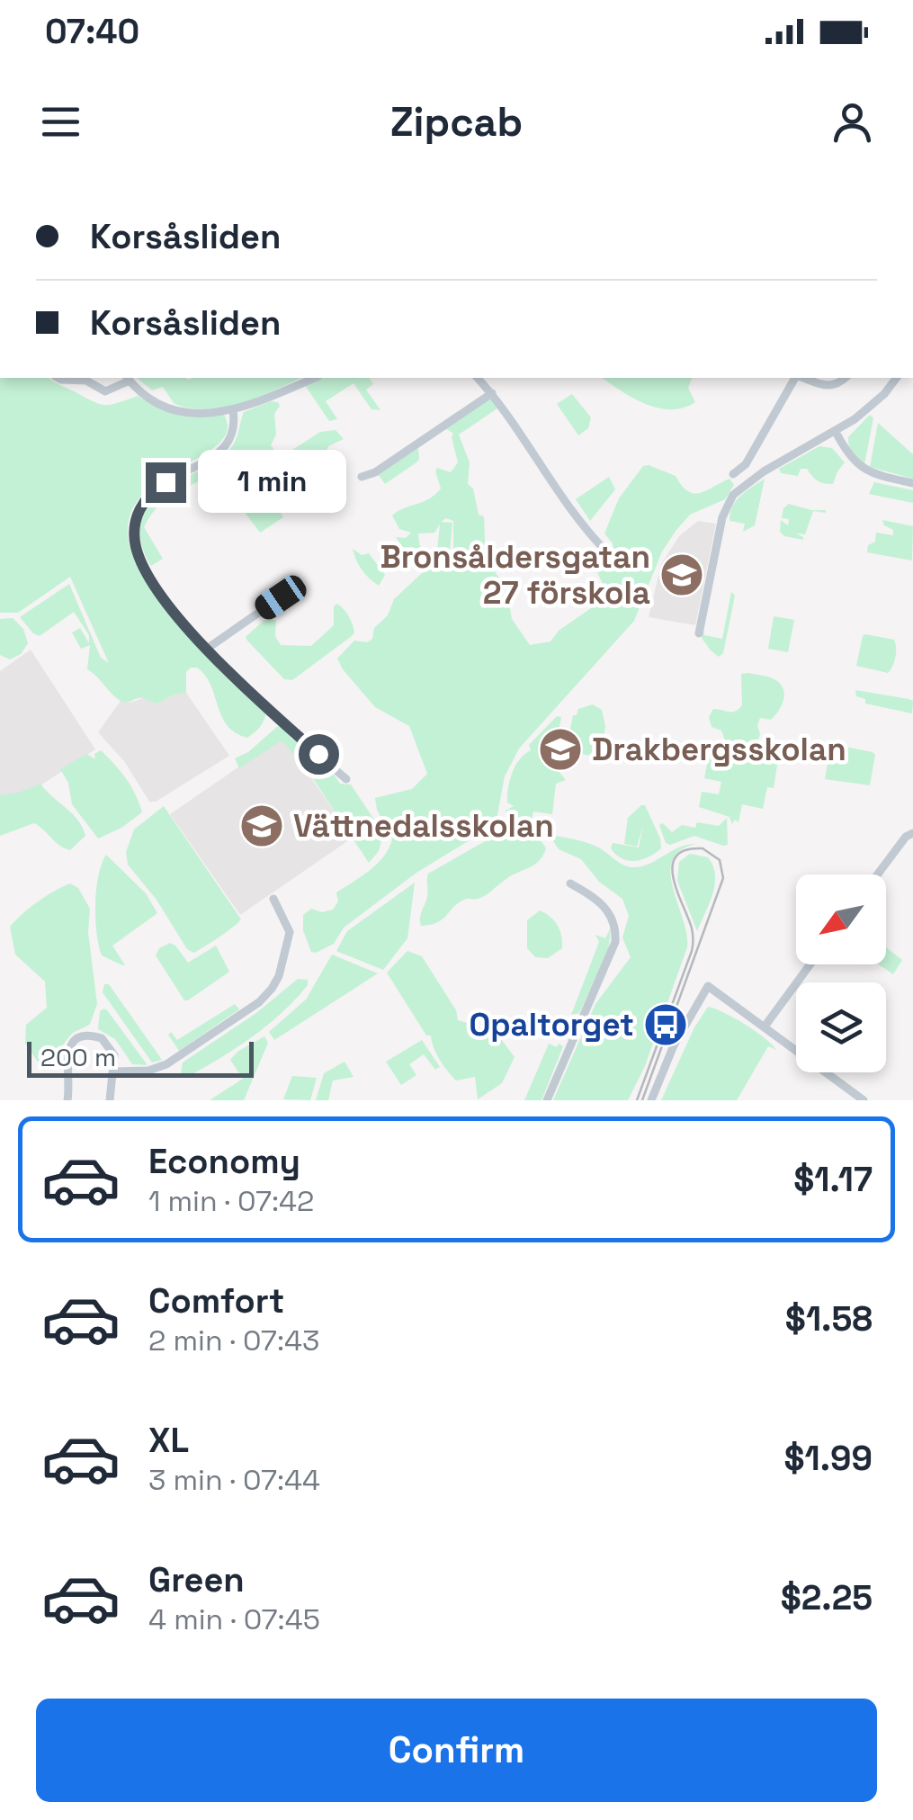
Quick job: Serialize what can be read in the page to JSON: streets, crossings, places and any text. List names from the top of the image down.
{
  "places": {
    "school or university": ["Bronsåldersgatan 27 förskola", "Drakbergsskolan", "Vättnedalsskolan"],
    "bus stop": ["Opaltorget"]
  },
  "scale_bar": "200 m",
  "north": "bottom left",
  "page": {
    "status": "07:40",
    "header": "Zipcab",
    "banner": ["Korsåsliden", "Korsåsliden"],
    "bubble": "1 min",
    "scale": "200 m",
    "list": [
      {
        "name": "Economy",
        "note": "1 min · 07:42",
        "value": "$1.17"
      },
      {
        "name": "Comfort",
        "note": "2 min · 07:43",
        "value": "$1.58"
      },
      {
        "name": "XL",
        "note": "3 min · 07:44",
        "value": "$1.99"
      },
      {
        "name": "Green",
        "note": "4 min · 07:45",
        "value": "$2.25"
      }
    ],
    "buttons": "Confirm"
  }
}
